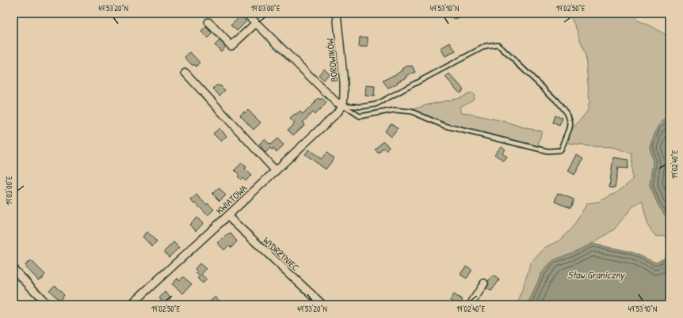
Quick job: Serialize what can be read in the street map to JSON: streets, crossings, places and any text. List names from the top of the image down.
{
  "streets": {
    "street": ["BOROWIKÓW", "KWIATOWA", "WYDRZYNIEC"]
  },
  "crossings": [
    ["BOROWIKÓW", "KWIATOWA"],
    ["KWIATOWA", "WYDRZYNIEC"]
  ],
  "water": ["Staw Graniczny"],
  "coordinates": [
    "49°53'20\"N",
    "19°03'00\"E",
    "49°53'10\"N",
    "19°02'50\"E",
    "19°02'40\"E"
  ]
}
